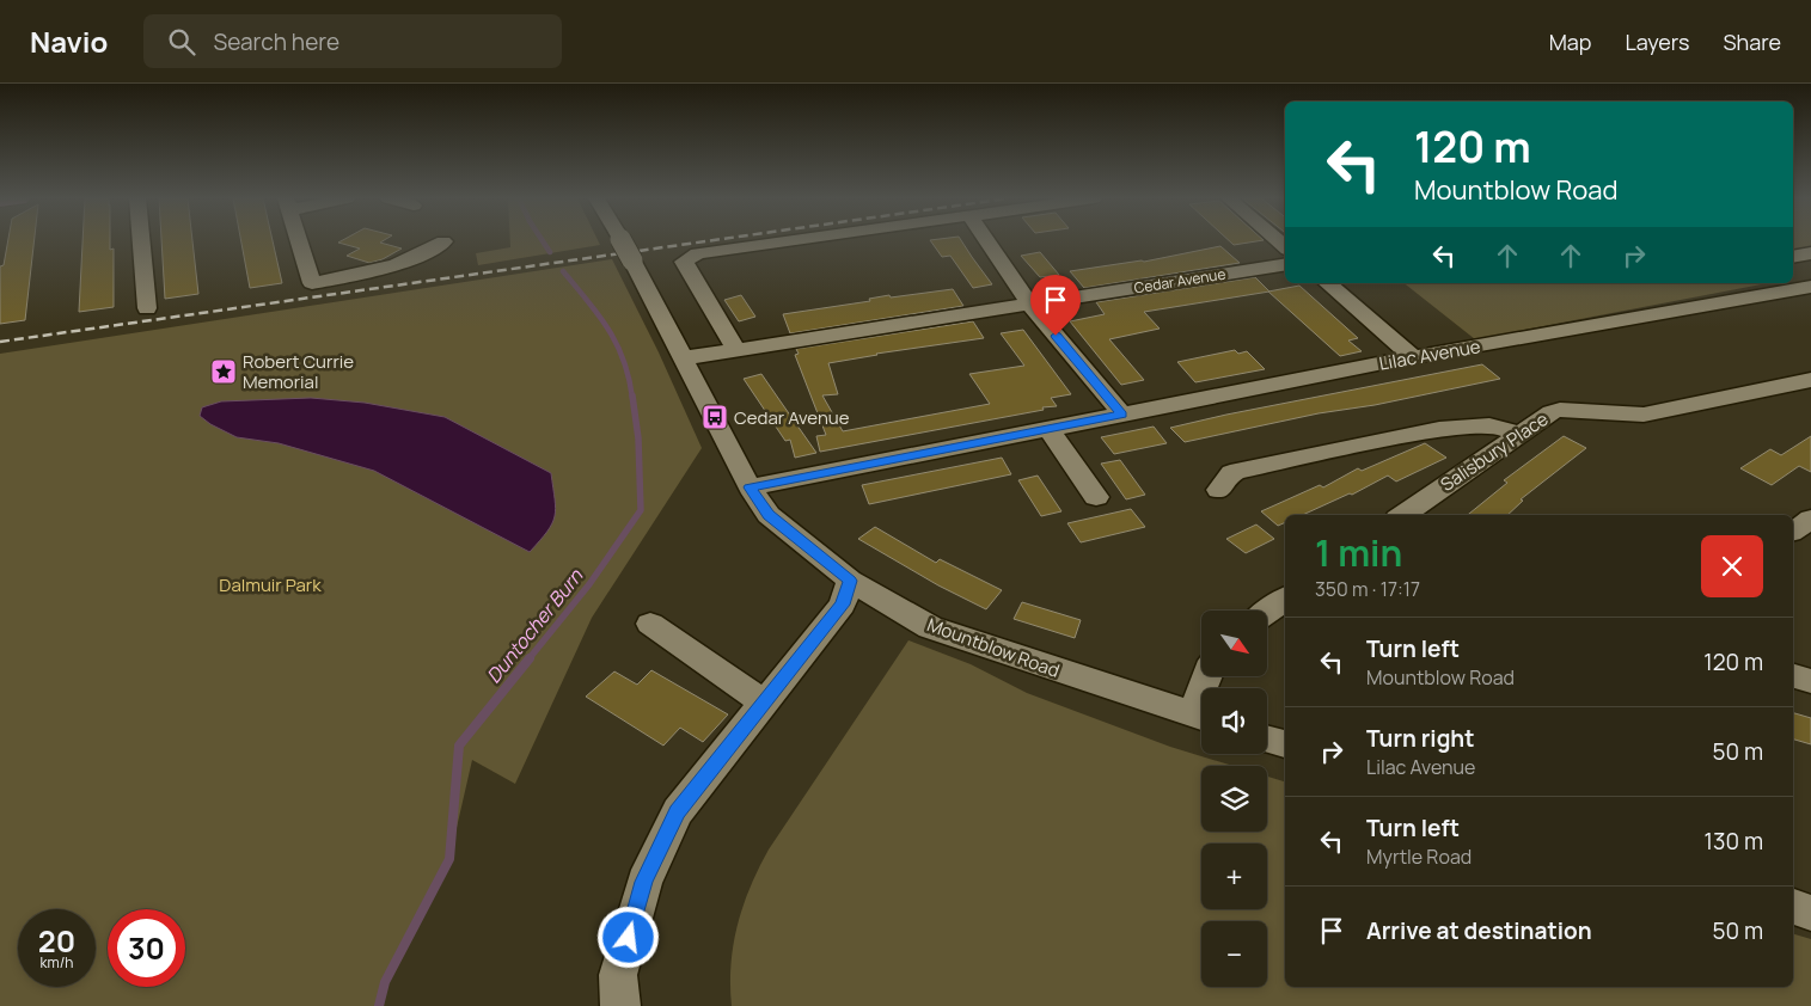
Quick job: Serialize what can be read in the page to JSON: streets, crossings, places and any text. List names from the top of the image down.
{
  "streets": {
    "street": [
      "Cedar Avenue",
      "Lilac Avenue",
      "Salisbury Place",
      "Mountblow Road"
    ]
  },
  "crossings": [
    ["Cedar Avenue", "Mountblow Road"],
    ["Lilac Avenue", "Mountblow Road"]
  ],
  "water": ["Duntocher Burn"],
  "parks": ["Dalmuir Park"],
  "places": {
    "place": ["Robert Currie Memorial"],
    "bus stop": ["Cedar Avenue"]
  },
  "north": "bottom right",
  "page": {
    "header": "Navio",
    "search": "Search here",
    "nav": ["Map", "Layers", "Share"],
    "turn": ["120 m", "Mountblow Road"],
    "heading": ["1 min", "350 m · 17:17"],
    "map_buttons": ["+", "−"],
    "list": [
      {
        "name": "Turn left",
        "note": "Mountblow Road",
        "value": "120 m"
      },
      {
        "name": "Turn right",
        "note": "Lilac Avenue",
        "value": "50 m"
      },
      {
        "name": "Turn left",
        "note": "Myrtle Road",
        "value": "130 m"
      },
      {
        "name": "Arrive at destination",
        "value": "50 m"
      }
    ],
    "speed": "20 km/h",
    "limit": "30"
  }
}
